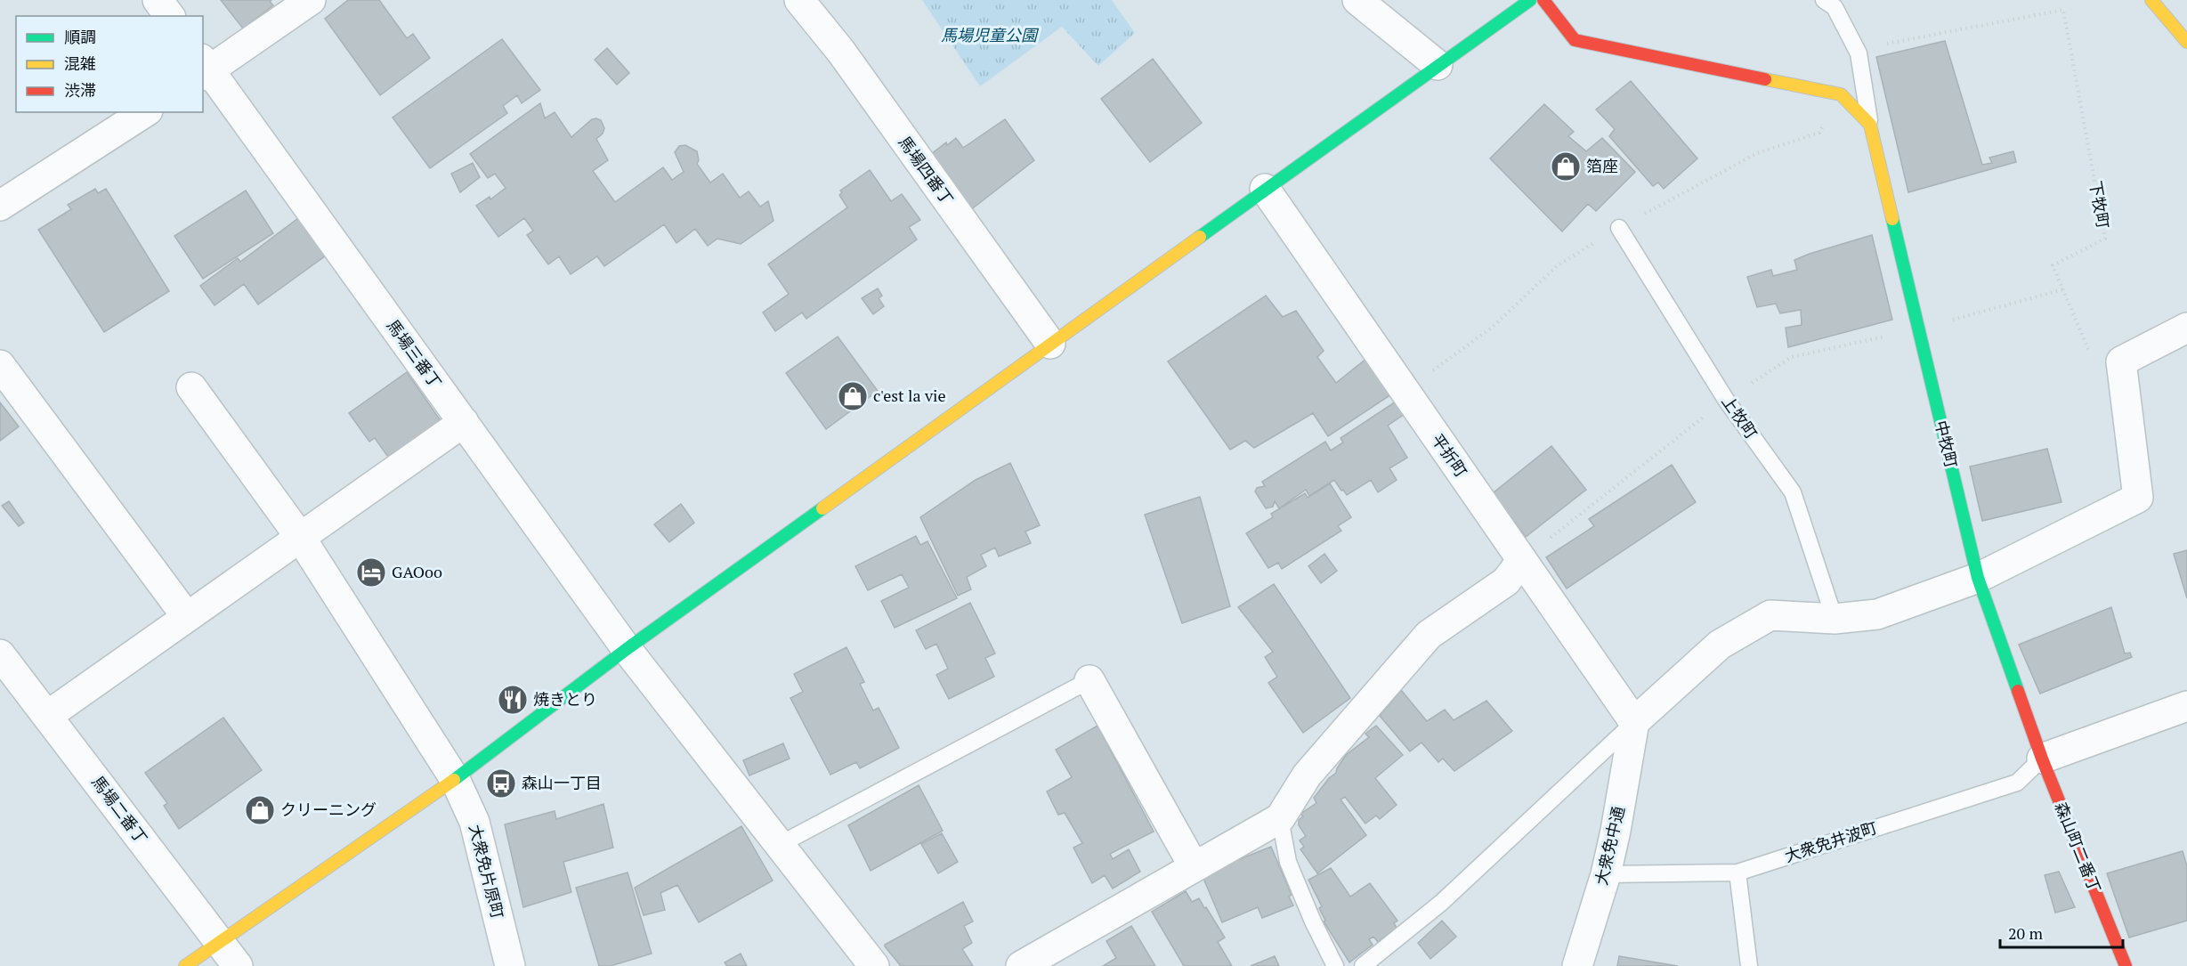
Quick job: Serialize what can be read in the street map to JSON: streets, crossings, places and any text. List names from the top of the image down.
{
  "streets": {
    "street": [
      "馬場四番丁",
      "馬場三番丁",
      "中牧町",
      "平折町",
      "馬場二番丁",
      "大衆免中通",
      "森山町二番丁",
      "大衆免片原町"
    ],
    "lane": ["上牧町", "大衆免井波町"],
    "path": ["下牧町"]
  },
  "crossings": [
    ["中牧町", "大衆免井波町"],
    ["中牧町", "森山町二番丁"],
    ["平折町", "大衆免中通"],
    ["大衆免井波町", "大衆免中通"],
    ["大衆免井波町", "森山町二番丁"]
  ],
  "parks": ["馬場児童公園"],
  "places": {
    "shop": ["箔座", "c'est la vie", "クリーニング"],
    "hotel": ["GAOoo"],
    "restaurant": ["焼きとり"],
    "bus stop": ["森山一丁目"]
  },
  "legend": ["順調", "混雑", "渋滞"],
  "scale_bar": "20 m"
}
